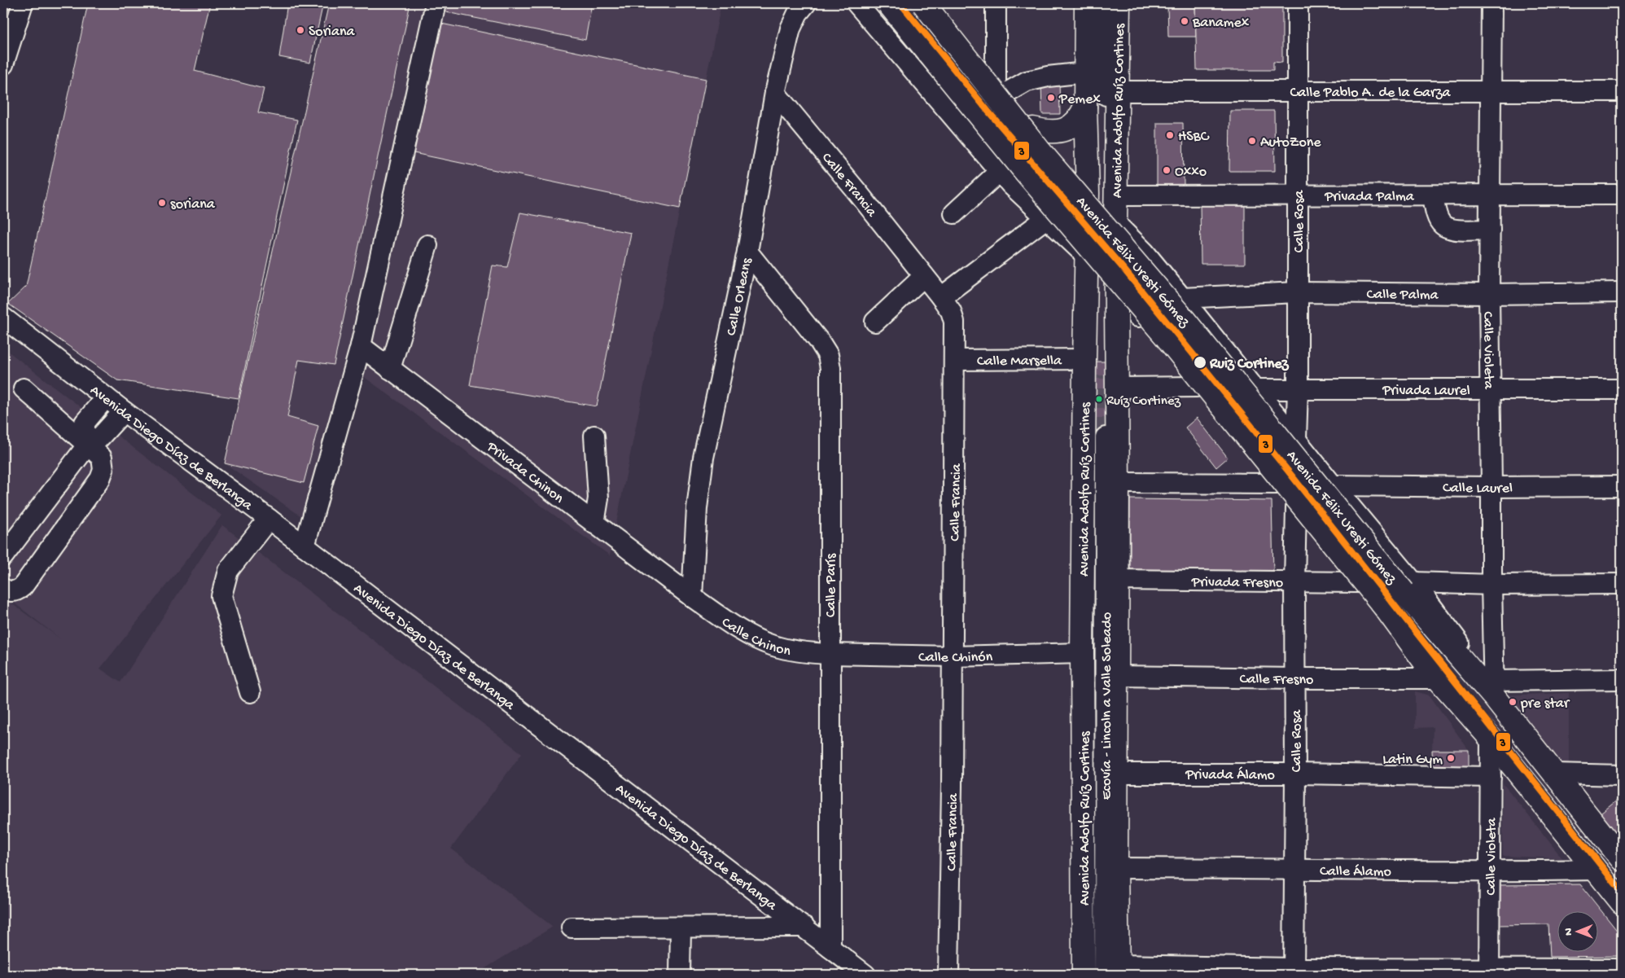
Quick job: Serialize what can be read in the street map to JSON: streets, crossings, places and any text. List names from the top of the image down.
{
  "streets": {
    "main road": ["Avenida Adolfo Ruíz Cortines", "Avenida Félix Uresti Gómez"],
    "street": [
      "Calle Pablo A. de la Garza",
      "Calle Francia",
      "Privada Palma",
      "Calle Rosa",
      "Calle Palma",
      "Calle Orleans",
      "Calle Violeta",
      "Calle Marsella",
      "Privada Laurel",
      "Avenida Diego Díaz de Berlanga",
      "Privada Chinon",
      "Calle Laurel",
      "Privada Fresno",
      "Calle París",
      "Calle Chinon",
      "Calle Chinón",
      "Calle Fresno",
      "Ecovía - Lincoln a Valle Soleado",
      "Privada Álamo",
      "Calle Álamo"
    ]
  },
  "crossings": [
    ["Calle Pablo A. de la Garza", "Avenida Adolfo Ruíz Cortines"],
    ["Calle Pablo A. de la Garza", "Calle Rosa"],
    ["Calle Pablo A. de la Garza", "Calle Violeta"],
    ["Avenida Adolfo Ruíz Cortines", "Privada Palma"],
    ["Avenida Adolfo Ruíz Cortines", "Calle Marsella"],
    ["Avenida Adolfo Ruíz Cortines", "Privada Fresno"],
    ["Avenida Adolfo Ruíz Cortines", "Calle Chinón"],
    ["Avenida Adolfo Ruíz Cortines", "Calle Fresno"],
    ["Avenida Adolfo Ruíz Cortines", "Ecovía - Lincoln a Valle Soleado"],
    ["Avenida Adolfo Ruíz Cortines", "Privada Álamo"],
    ["Avenida Adolfo Ruíz Cortines", "Calle Álamo"],
    ["Calle Francia", "Calle Orleans"],
    ["Calle Francia", "Calle Marsella"],
    ["Calle Francia", "Calle Chinón"],
    ["Privada Palma", "Calle Rosa"],
    ["Privada Palma", "Calle Violeta"],
    ["Calle Rosa", "Calle Palma"],
    ["Calle Rosa", "Privada Laurel"],
    ["Calle Rosa", "Privada Fresno"],
    ["Calle Rosa", "Calle Fresno"],
    ["Calle Rosa", "Privada Álamo"],
    ["Calle Rosa", "Calle Álamo"],
    ["Avenida Félix Uresti Gómez", "Calle Violeta"],
    ["Avenida Félix Uresti Gómez", "Calle Fresno"],
    ["Avenida Félix Uresti Gómez", "Calle Álamo"],
    ["Calle Palma", "Calle Violeta"],
    ["Calle Orleans", "Privada Chinon"],
    ["Calle Orleans", "Calle París"],
    ["Calle Orleans", "Calle Chinon"],
    ["Calle Violeta", "Privada Laurel"],
    ["Calle Violeta", "Calle Laurel"],
    ["Calle Violeta", "Privada Álamo"],
    ["Calle Violeta", "Calle Álamo"],
    ["Avenida Diego Díaz de Berlanga", "Calle París"],
    ["Privada Chinon", "Calle Chinon"],
    ["Calle París", "Calle Chinon"],
    ["Calle París", "Calle Chinón"],
    ["Calle Chinon", "Calle Chinón"]
  ],
  "places": [
    "Banamex",
    "Soriana",
    "Pemex",
    "HSBC",
    "AutoZone",
    "Oxxo",
    "soriana",
    "Ruiz Cortinez",
    "Ruíz Cortinez",
    "pre star",
    "Latin Gym"
  ],
  "lines": ["transit line 3"],
  "north": "left"
}
